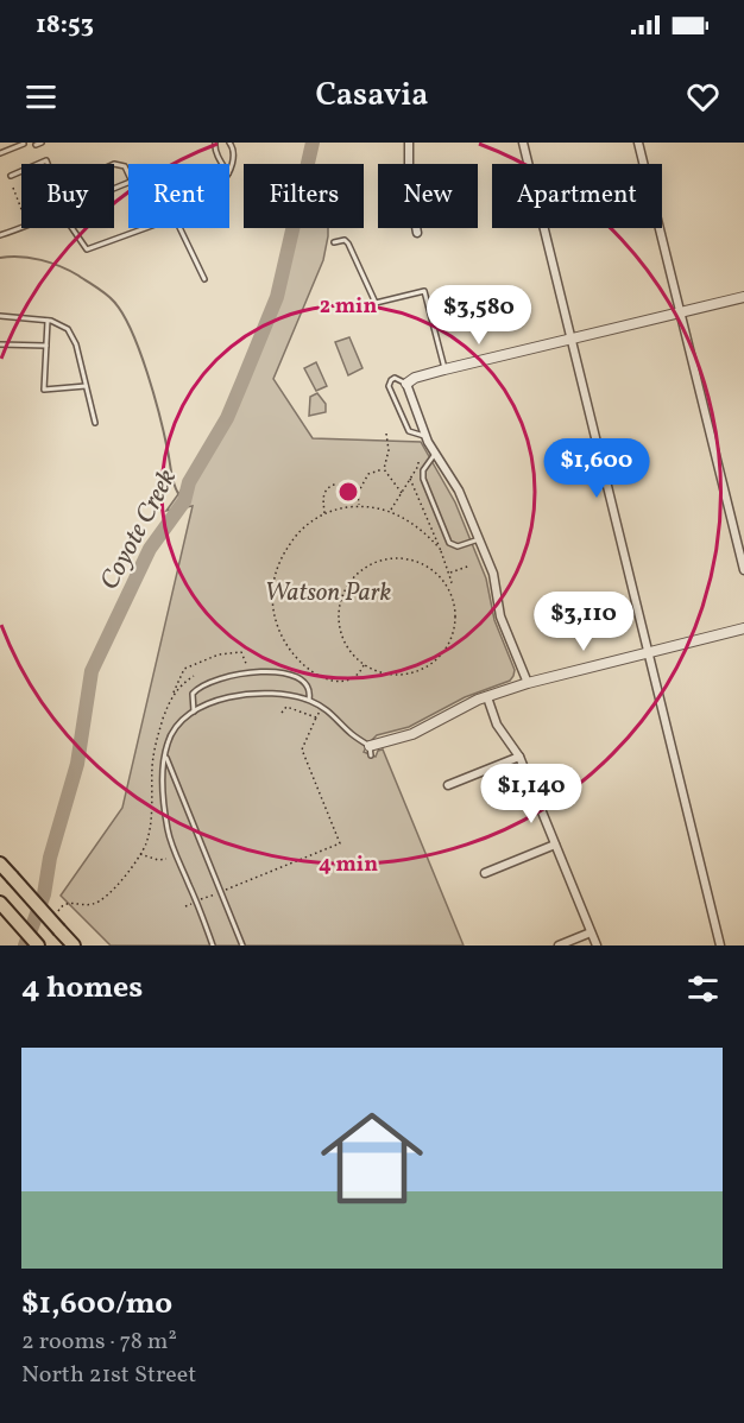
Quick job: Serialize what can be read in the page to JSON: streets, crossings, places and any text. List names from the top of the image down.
{
  "water": ["Coyote Creek"],
  "parks": ["Watson Park"],
  "page": {
    "status": "18:53",
    "header": "Casavia",
    "chip": [
      "Buy",
      "Rent",
      "Filters",
      "New",
      "Apartment"
    ],
    "price": [
      "$3,580",
      "$1,600",
      "$3,110",
      "$1,140"
    ],
    "heading": "4 homes",
    "list": [
      {
        "name": "$1,600/mo",
        "note": "2 rooms · 78 m² · North 21st Street"
      }
    ]
  },
  "rings": ["2 min", "4 min"]
}
